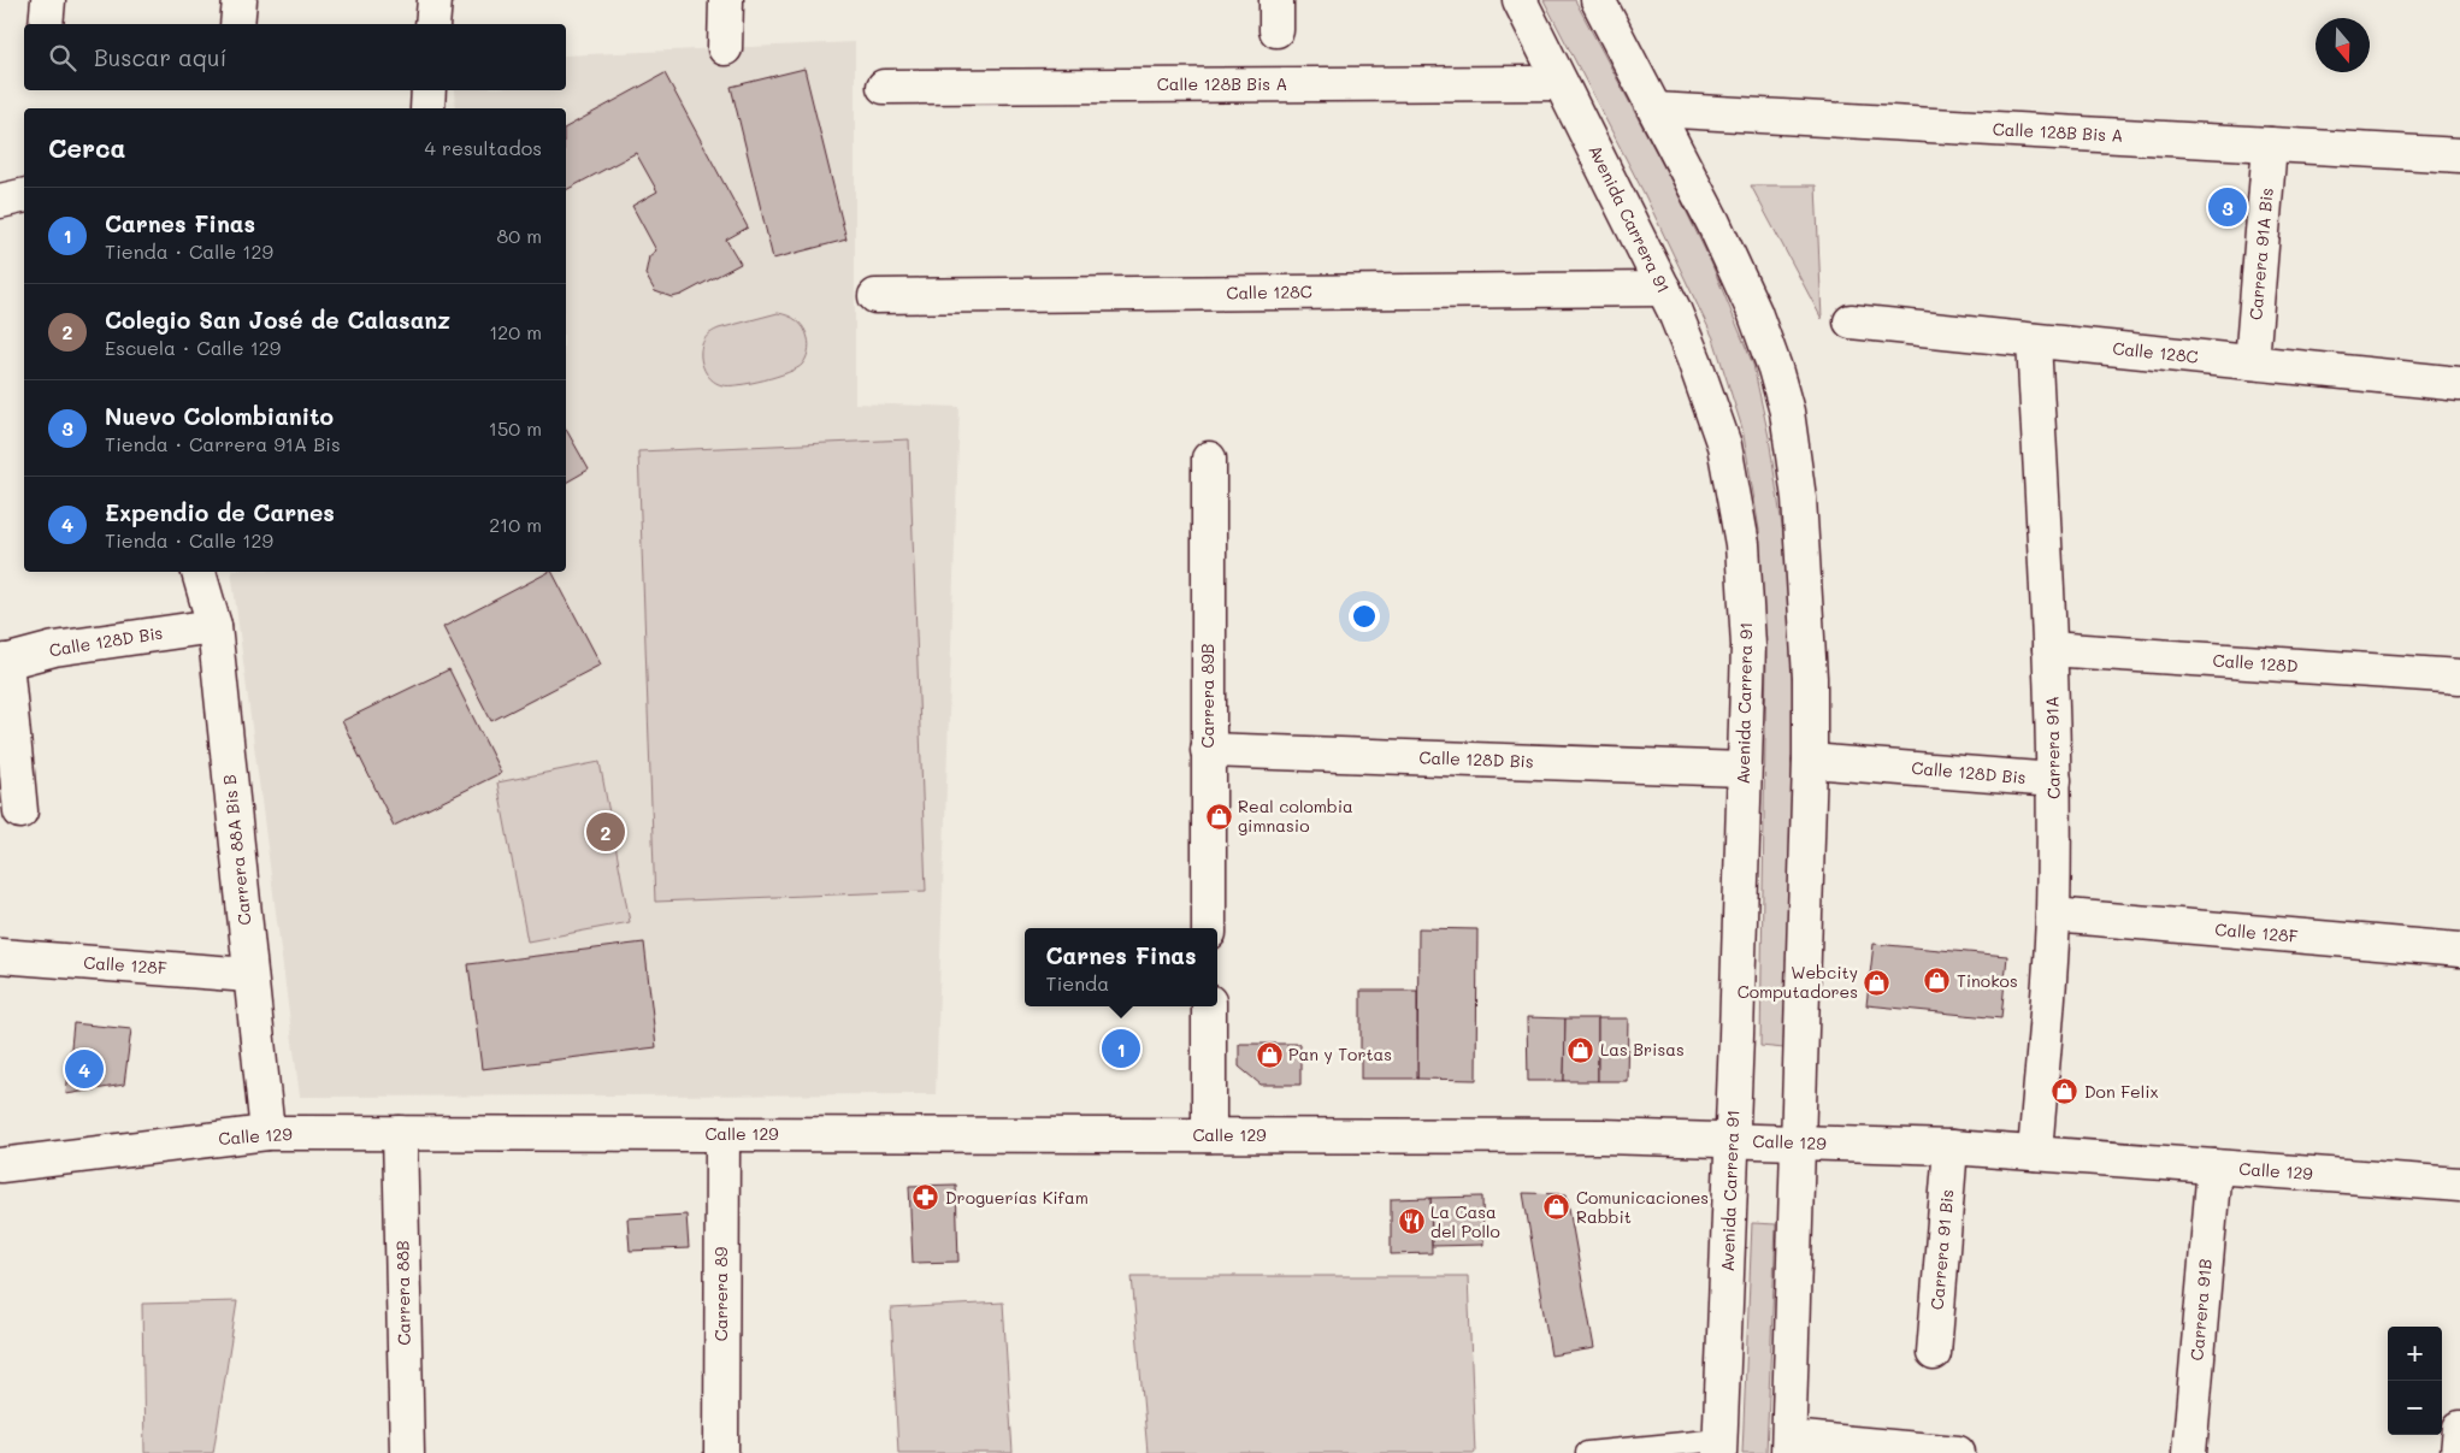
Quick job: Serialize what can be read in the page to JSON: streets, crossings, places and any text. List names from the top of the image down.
{
  "streets": {
    "street": [
      "Calle 128B Bis A",
      "Avenida Carrera 91",
      "Carrera 91A Bis",
      "Calle 128C",
      "Calle 128D Bis",
      "Calle 128D",
      "Carrera 89B",
      "Carrera 91A",
      "Carrera 88A Bis B",
      "Calle 128F",
      "Calle 129",
      "Carrera 91 Bis",
      "Carrera 88B",
      "Carrera 89",
      "Carrera 91B"
    ]
  },
  "crossings": [
    ["Calle 128B Bis A", "Avenida Carrera 91"],
    ["Calle 128B Bis A", "Carrera 91A Bis"],
    ["Avenida Carrera 91", "Calle 128C"],
    ["Avenida Carrera 91", "Calle 128D Bis"],
    ["Avenida Carrera 91", "Calle 129"],
    ["Carrera 91A Bis", "Calle 128C"],
    ["Calle 128C", "Carrera 91A"],
    ["Calle 128D Bis", "Carrera 89B"],
    ["Calle 128D Bis", "Carrera 91A"],
    ["Calle 128D Bis", "Carrera 88A Bis B"],
    ["Calle 128D", "Carrera 91A"],
    ["Carrera 91A", "Calle 128F"],
    ["Carrera 91A", "Calle 129"],
    ["Carrera 88A Bis B", "Calle 128F"],
    ["Carrera 88A Bis B", "Calle 129"],
    ["Calle 129", "Carrera 91 Bis"],
    ["Calle 129", "Carrera 88B"],
    ["Calle 129", "Carrera 89"],
    ["Calle 129", "Carrera 91B"]
  ],
  "places": {
    "shop": [
      "Real colombia gimnasio",
      "Tinokos",
      "Webcity Computadores",
      "Las Brisas",
      "Pan y Tortas",
      "Don Felix",
      "Comunicaciones Rabbit"
    ],
    "pharmacy": ["Droguerías Kifam"],
    "restaurant": ["La Casa del Pollo"]
  },
  "north": "bottom",
  "page": {
    "search": "Buscar aquí",
    "heading": ["Cerca", "4 resultados"],
    "pins": [
      "3",
      "2",
      "1",
      "4"
    ],
    "list": [
      {
        "mark": "1",
        "name": "Carnes Finas",
        "note": "Tienda · Calle 129",
        "value": "80 m"
      },
      {
        "mark": "2",
        "name": "Colegio San José de Calasanz",
        "note": "Escuela · Calle 129",
        "value": "120 m"
      },
      {
        "mark": "3",
        "name": "Nuevo Colombianito",
        "note": "Tienda · Carrera 91A Bis",
        "value": "150 m"
      },
      {
        "mark": "4",
        "name": "Expendio de Carnes",
        "note": "Tienda · Calle 129",
        "value": "210 m"
      }
    ],
    "popup": ["Carnes Finas", "Tienda"],
    "map_buttons": ["+", "−"]
  }
}
